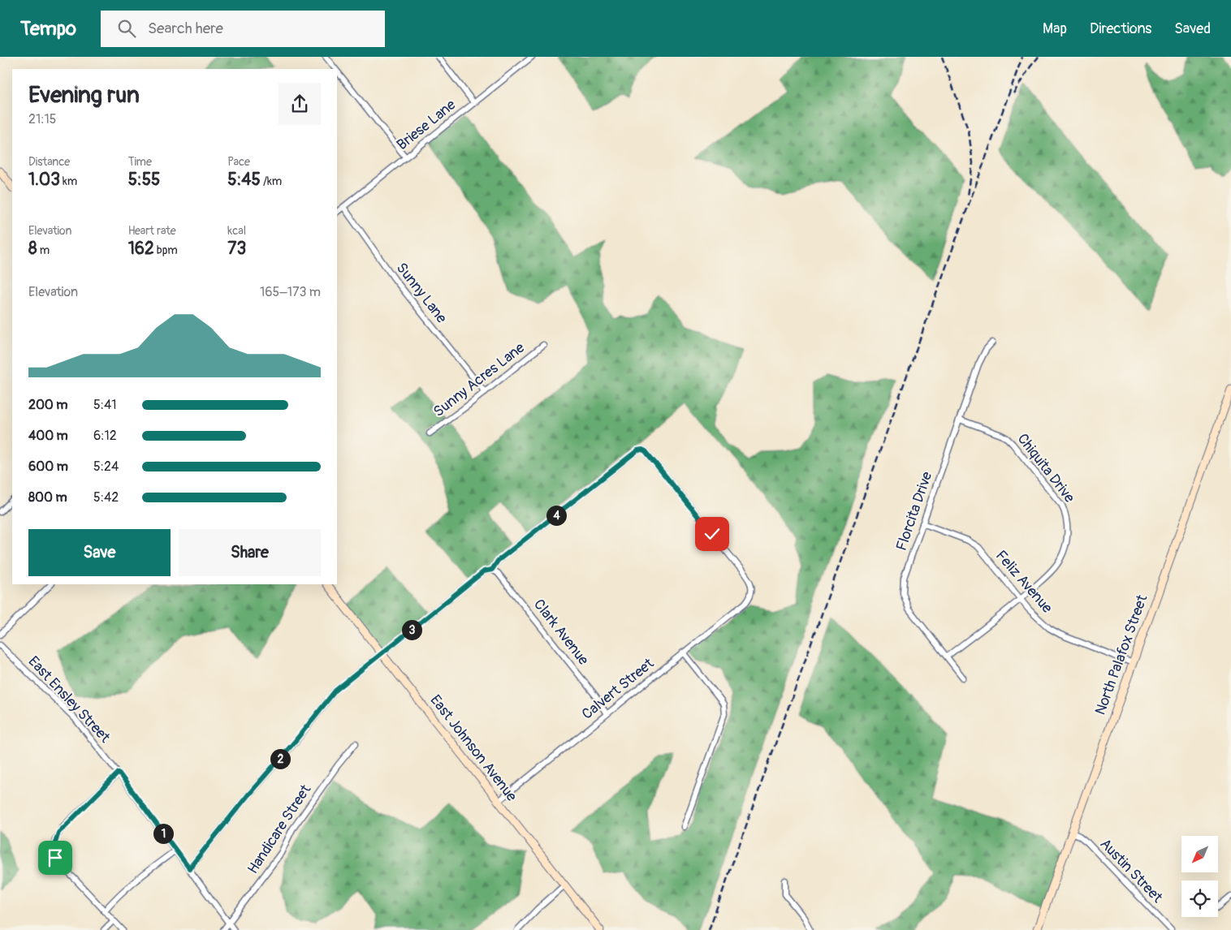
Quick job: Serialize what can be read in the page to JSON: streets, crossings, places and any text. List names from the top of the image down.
{
  "streets": {
    "main road": ["North Palafox Street", "East Johnson Avenue"],
    "street": [
      "Briese Lane",
      "Sunny Lane",
      "Sunny Acres Lane",
      "Chiquita Drive",
      "Florcita Drive",
      "Feliz Avenue",
      "Clark Avenue",
      "Calvert Street",
      "East Ensley Street",
      "Handicare Street",
      "Austin Street"
    ]
  },
  "crossings": [
    ["Briese Lane", "Sunny Lane"],
    ["Sunny Lane", "Sunny Acres Lane"],
    ["Chiquita Drive", "Florcita Drive"],
    ["Chiquita Drive", "Feliz Avenue"],
    ["Florcita Drive", "Feliz Avenue"],
    ["Feliz Avenue", "North Palafox Street"],
    ["Clark Avenue", "Calvert Street"],
    ["North Palafox Street", "Austin Street"],
    ["Calvert Street", "East Johnson Avenue"],
    ["East Ensley Street", "Handicare Street"]
  ],
  "north": "bottom left",
  "page": {
    "header": "Tempo",
    "search": "Search here",
    "nav": ["Map", "Directions", "Saved"],
    "heading": ["Evening run", "21:15"],
    "stats": [
      ["Distance", "1.03 km"],
      ["Time", "5:55"],
      ["Pace", "5:45 /km"],
      ["Elevation", "8 m"],
      ["Heart rate", "162 bpm"],
      ["kcal", "73"]
    ],
    "chart": ["Elevation", "165–173 m"],
    "list": [
      {
        "name": "200 m",
        "note": "5:41"
      },
      {
        "name": "400 m",
        "note": "6:12"
      },
      {
        "name": "600 m",
        "note": "5:24"
      },
      {
        "name": "800 m",
        "note": "5:42"
      }
    ],
    "pins": [
      "4",
      "3",
      "2",
      "1"
    ],
    "buttons": ["Save", "Share"]
  }
}
